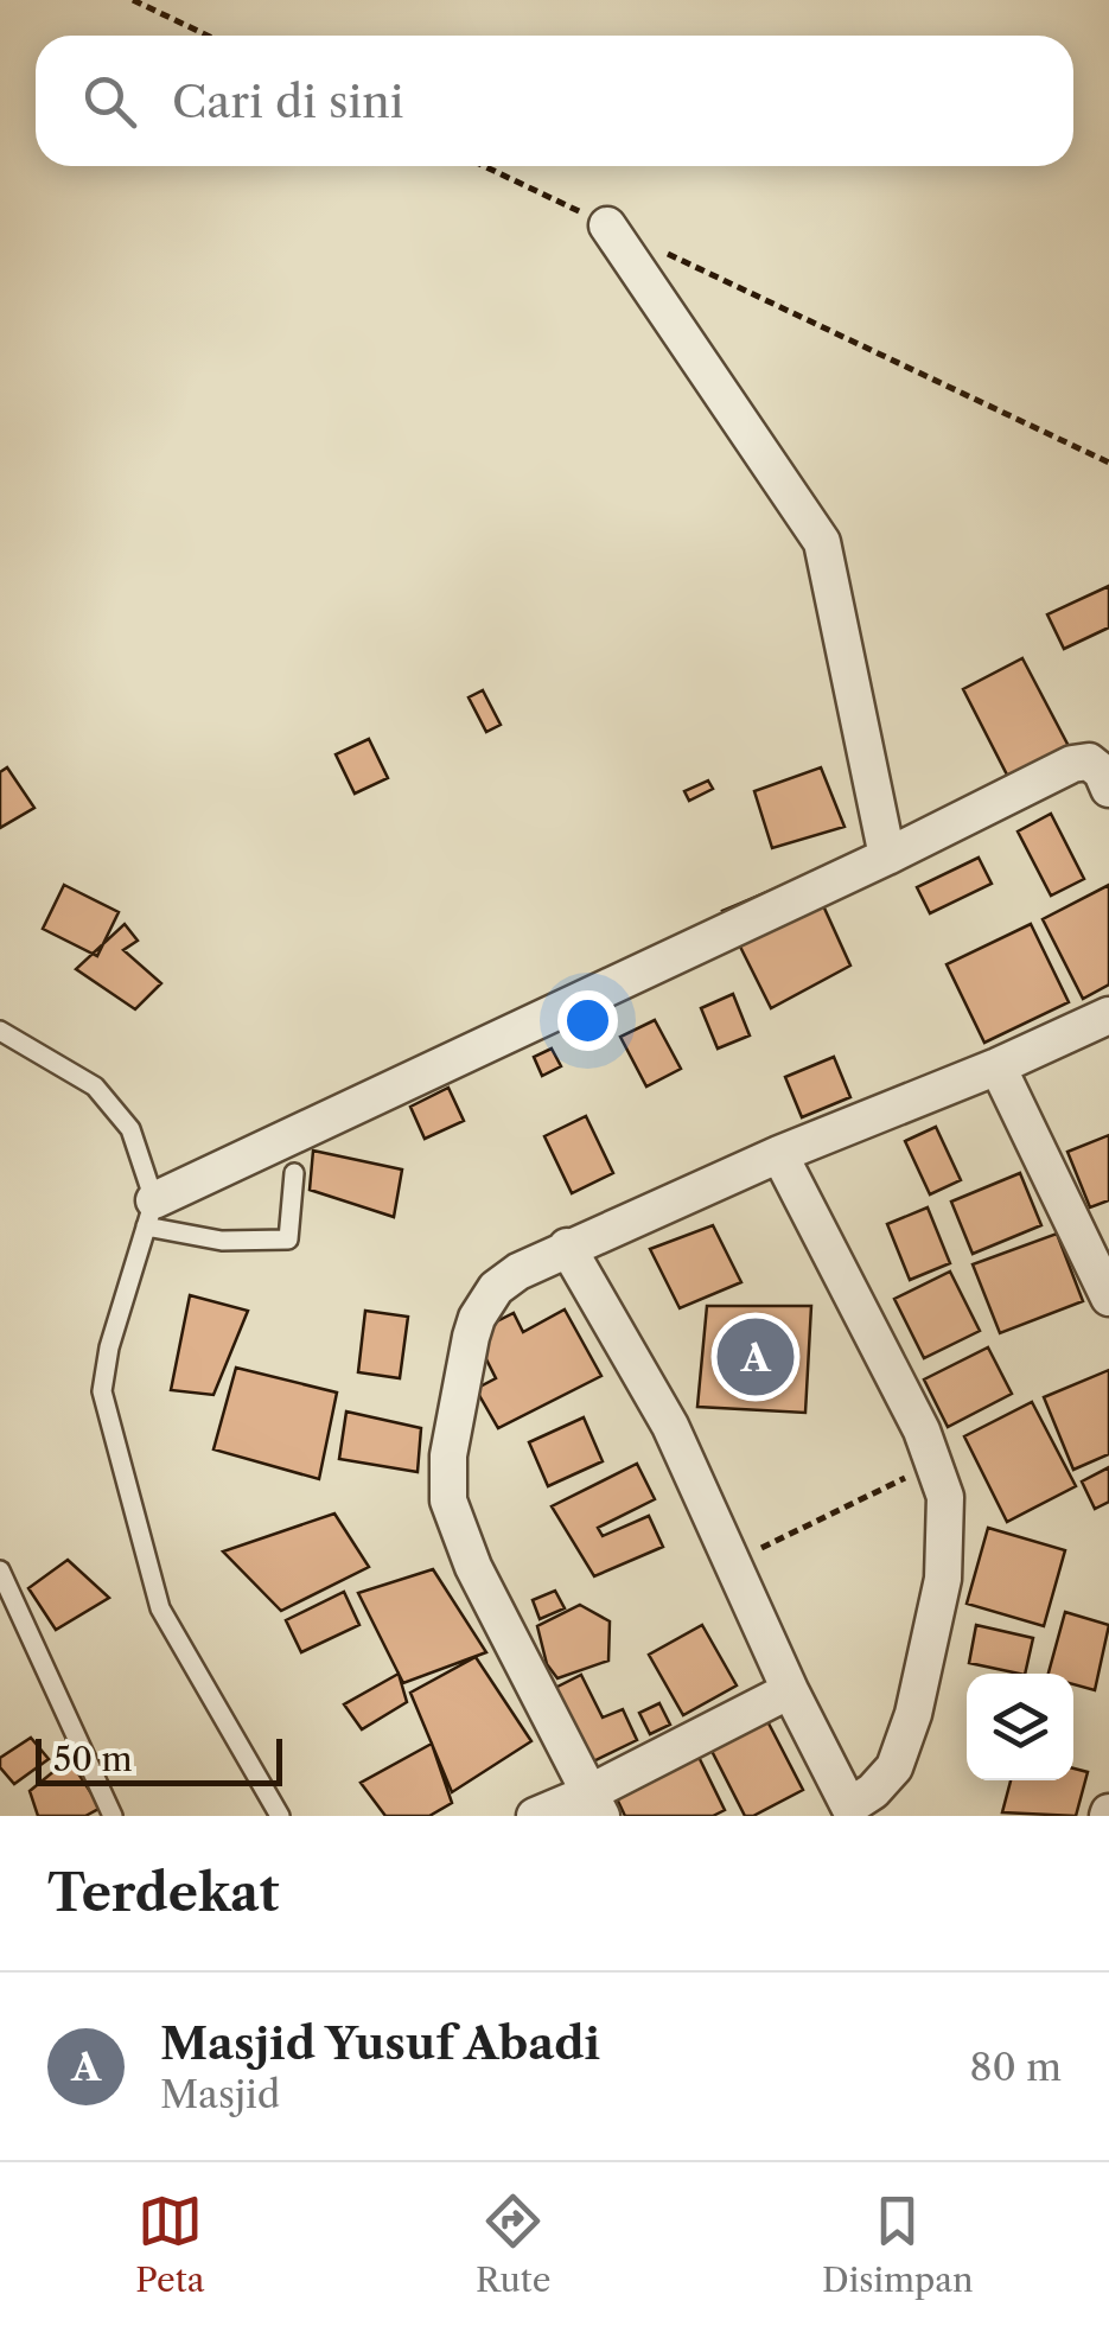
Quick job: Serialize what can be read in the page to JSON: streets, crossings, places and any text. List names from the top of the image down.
{
  "scale_bar": "50 m",
  "page": {
    "search": "Cari di sini",
    "pins": "A",
    "scale": "50 m",
    "heading": "Terdekat",
    "list": [
      {
        "mark": "A",
        "name": "Masjid Yusuf Abadi",
        "note": "Masjid",
        "value": "80 m"
      }
    ],
    "nav": ["Peta", "Rute", "Disimpan"]
  }
}
